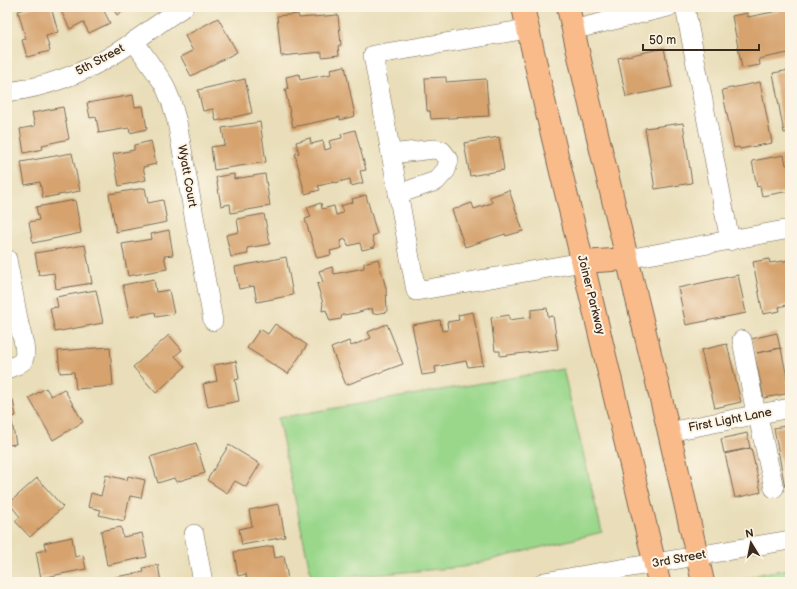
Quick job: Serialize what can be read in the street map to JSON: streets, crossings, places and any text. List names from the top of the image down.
{
  "streets": {
    "main road": ["Joiner Parkway"],
    "street": [
      "5th Street",
      "Wyatt Court",
      "First Light Lane",
      "3rd Street"
    ]
  },
  "crossings": [
    ["5th Street", "Wyatt Court"],
    ["Joiner Parkway", "3rd Street"]
  ],
  "scale_bar": "50 m",
  "north": "top"
}
